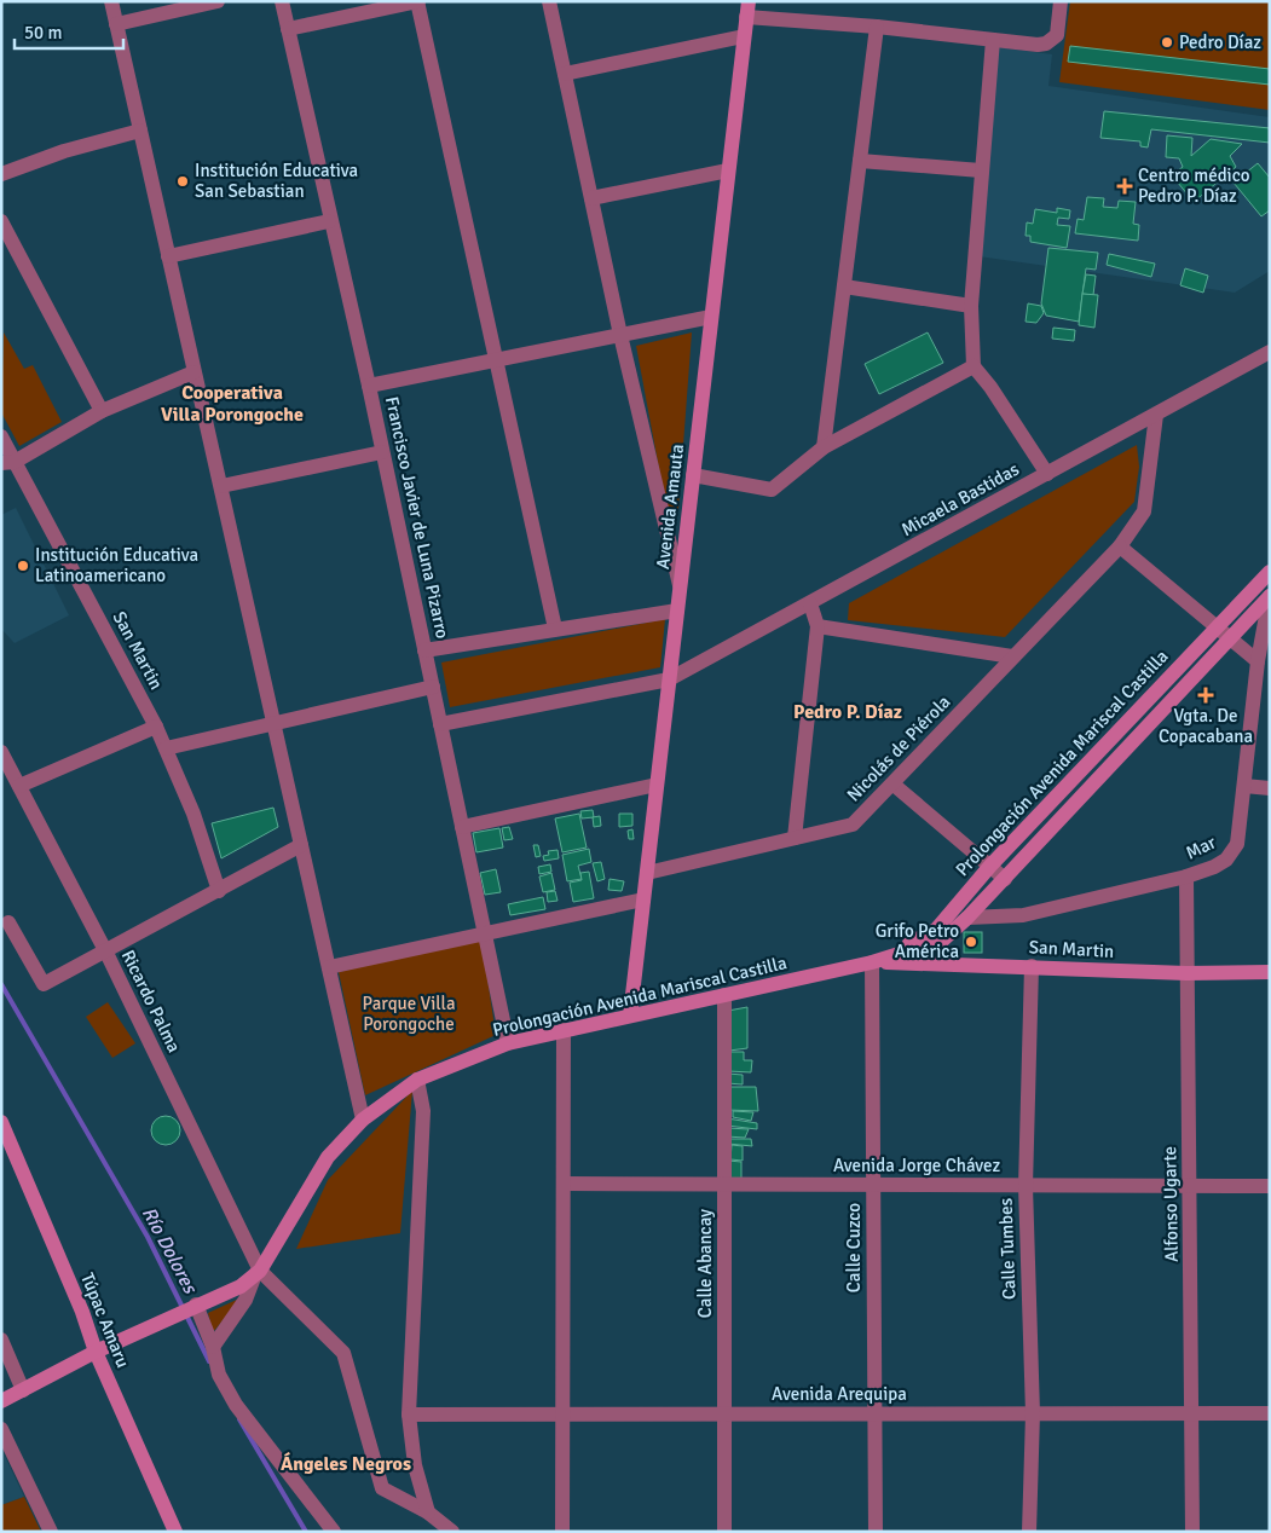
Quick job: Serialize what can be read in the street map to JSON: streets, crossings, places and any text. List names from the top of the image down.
{
  "streets": {
    "main road": [
      "Avenida Amauta",
      "San Martin",
      "Prolongación Avenida Mariscal Castilla",
      "Túpac Amaru"
    ],
    "street": [
      "Micaela Bastidas",
      "Francisco Javier de Luna Pizarro",
      "Nicolás de Piérola",
      "Mar",
      "Ricardo Palma",
      "Avenida Jorge Chávez",
      "Alfonso Ugarte",
      "Calle Cuzco",
      "Calle Tumbes",
      "Calle Abancay",
      "Avenida Arequipa"
    ]
  },
  "crossings": [
    ["Micaela Bastidas", "Avenida Amauta"],
    ["Micaela Bastidas", "Francisco Javier de Luna Pizarro"],
    ["Micaela Bastidas", "Nicolás de Piérola"],
    ["Avenida Amauta", "Nicolás de Piérola"],
    ["Avenida Amauta", "Prolongación Avenida Mariscal Castilla"],
    ["Francisco Javier de Luna Pizarro", "Prolongación Avenida Mariscal Castilla"],
    ["San Martin", "Prolongación Avenida Mariscal Castilla"],
    ["San Martin", "Alfonso Ugarte"],
    ["San Martin", "Calle Cuzco"],
    ["San Martin", "Calle Tumbes"],
    ["Prolongación Avenida Mariscal Castilla", "Mar"],
    ["Prolongación Avenida Mariscal Castilla", "Ricardo Palma"],
    ["Prolongación Avenida Mariscal Castilla", "Calle Cuzco"],
    ["Prolongación Avenida Mariscal Castilla", "Calle Abancay"],
    ["Prolongación Avenida Mariscal Castilla", "Túpac Amaru"],
    ["Mar", "Alfonso Ugarte"],
    ["Avenida Jorge Chávez", "Alfonso Ugarte"],
    ["Avenida Jorge Chávez", "Calle Cuzco"],
    ["Avenida Jorge Chávez", "Calle Tumbes"],
    ["Avenida Jorge Chávez", "Calle Abancay"],
    ["Alfonso Ugarte", "Avenida Arequipa"],
    ["Calle Cuzco", "Avenida Arequipa"],
    ["Calle Tumbes", "Avenida Arequipa"],
    ["Calle Abancay", "Avenida Arequipa"]
  ],
  "districts": ["Cooperativa Villa Porongoche", "Pedro P. Díaz", "Ángeles Negros"],
  "water": ["Río Dolores"],
  "parks": ["Parque Villa Porongoche"],
  "places": {
    "other": [
      "Pedro Díaz",
      "Institución Educativa San Sebastian",
      "Institución Educativa Latinoamericano",
      "Grifo Petro América"
    ],
    "health": ["Centro médico Pedro P. Díaz", "Vgta. De Copacabana"]
  },
  "scale_bar": "50 m"
}
